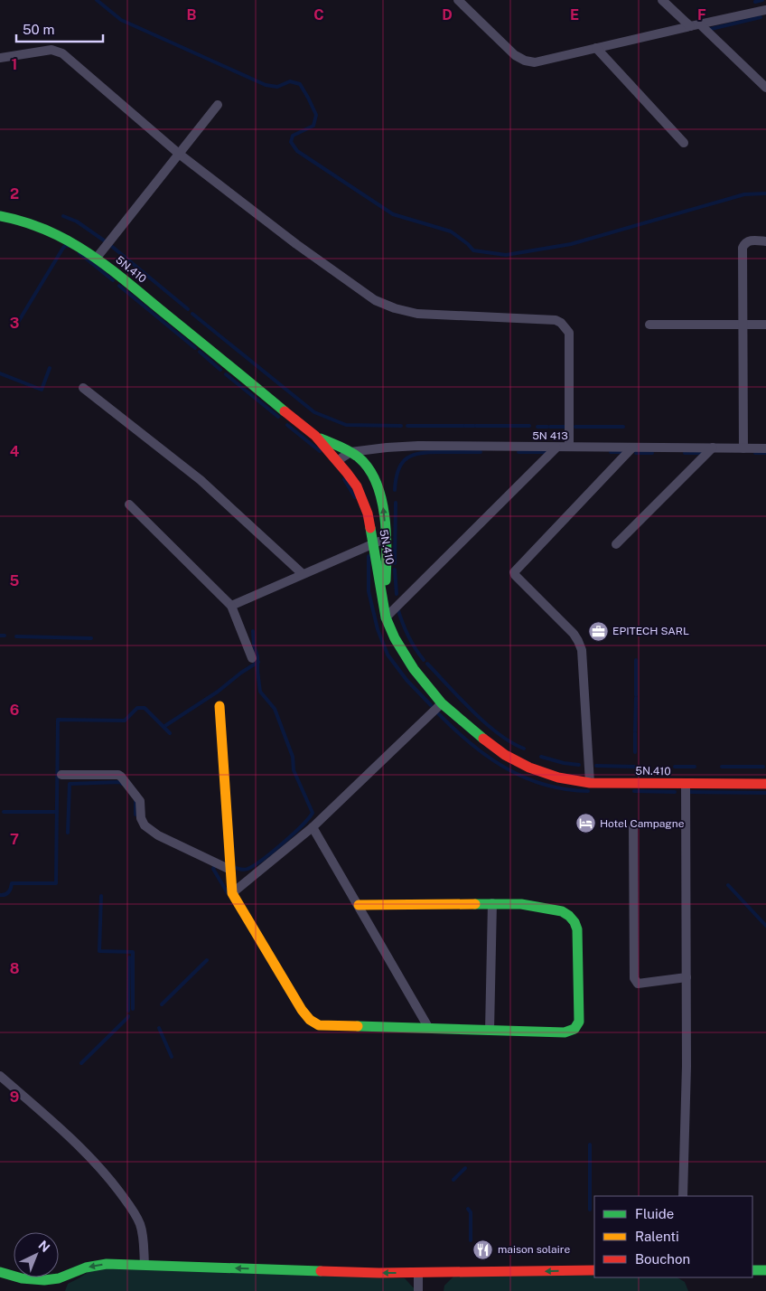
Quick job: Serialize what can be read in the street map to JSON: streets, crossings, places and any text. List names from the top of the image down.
{
  "streets": {
    "street": ["5N.410", "5N 413"]
  },
  "crossings": [
    ["5N.410", "5N 413"]
  ],
  "places": {
    "office": ["EPITECH SARL"],
    "hotel": ["Hotel Campagne"],
    "restaurant": ["maison solaire"]
  },
  "legend": ["Fluide", "Ralenti", "Bouchon"],
  "scale_bar": "50 m",
  "north": "top right",
  "grid": {
    "columns": [
      "B",
      "C",
      "D",
      "E",
      "F"
    ],
    "rows": [
      "1",
      "2",
      "3",
      "4",
      "5",
      "6",
      "7",
      "8",
      "9"
    ]
  }
}
